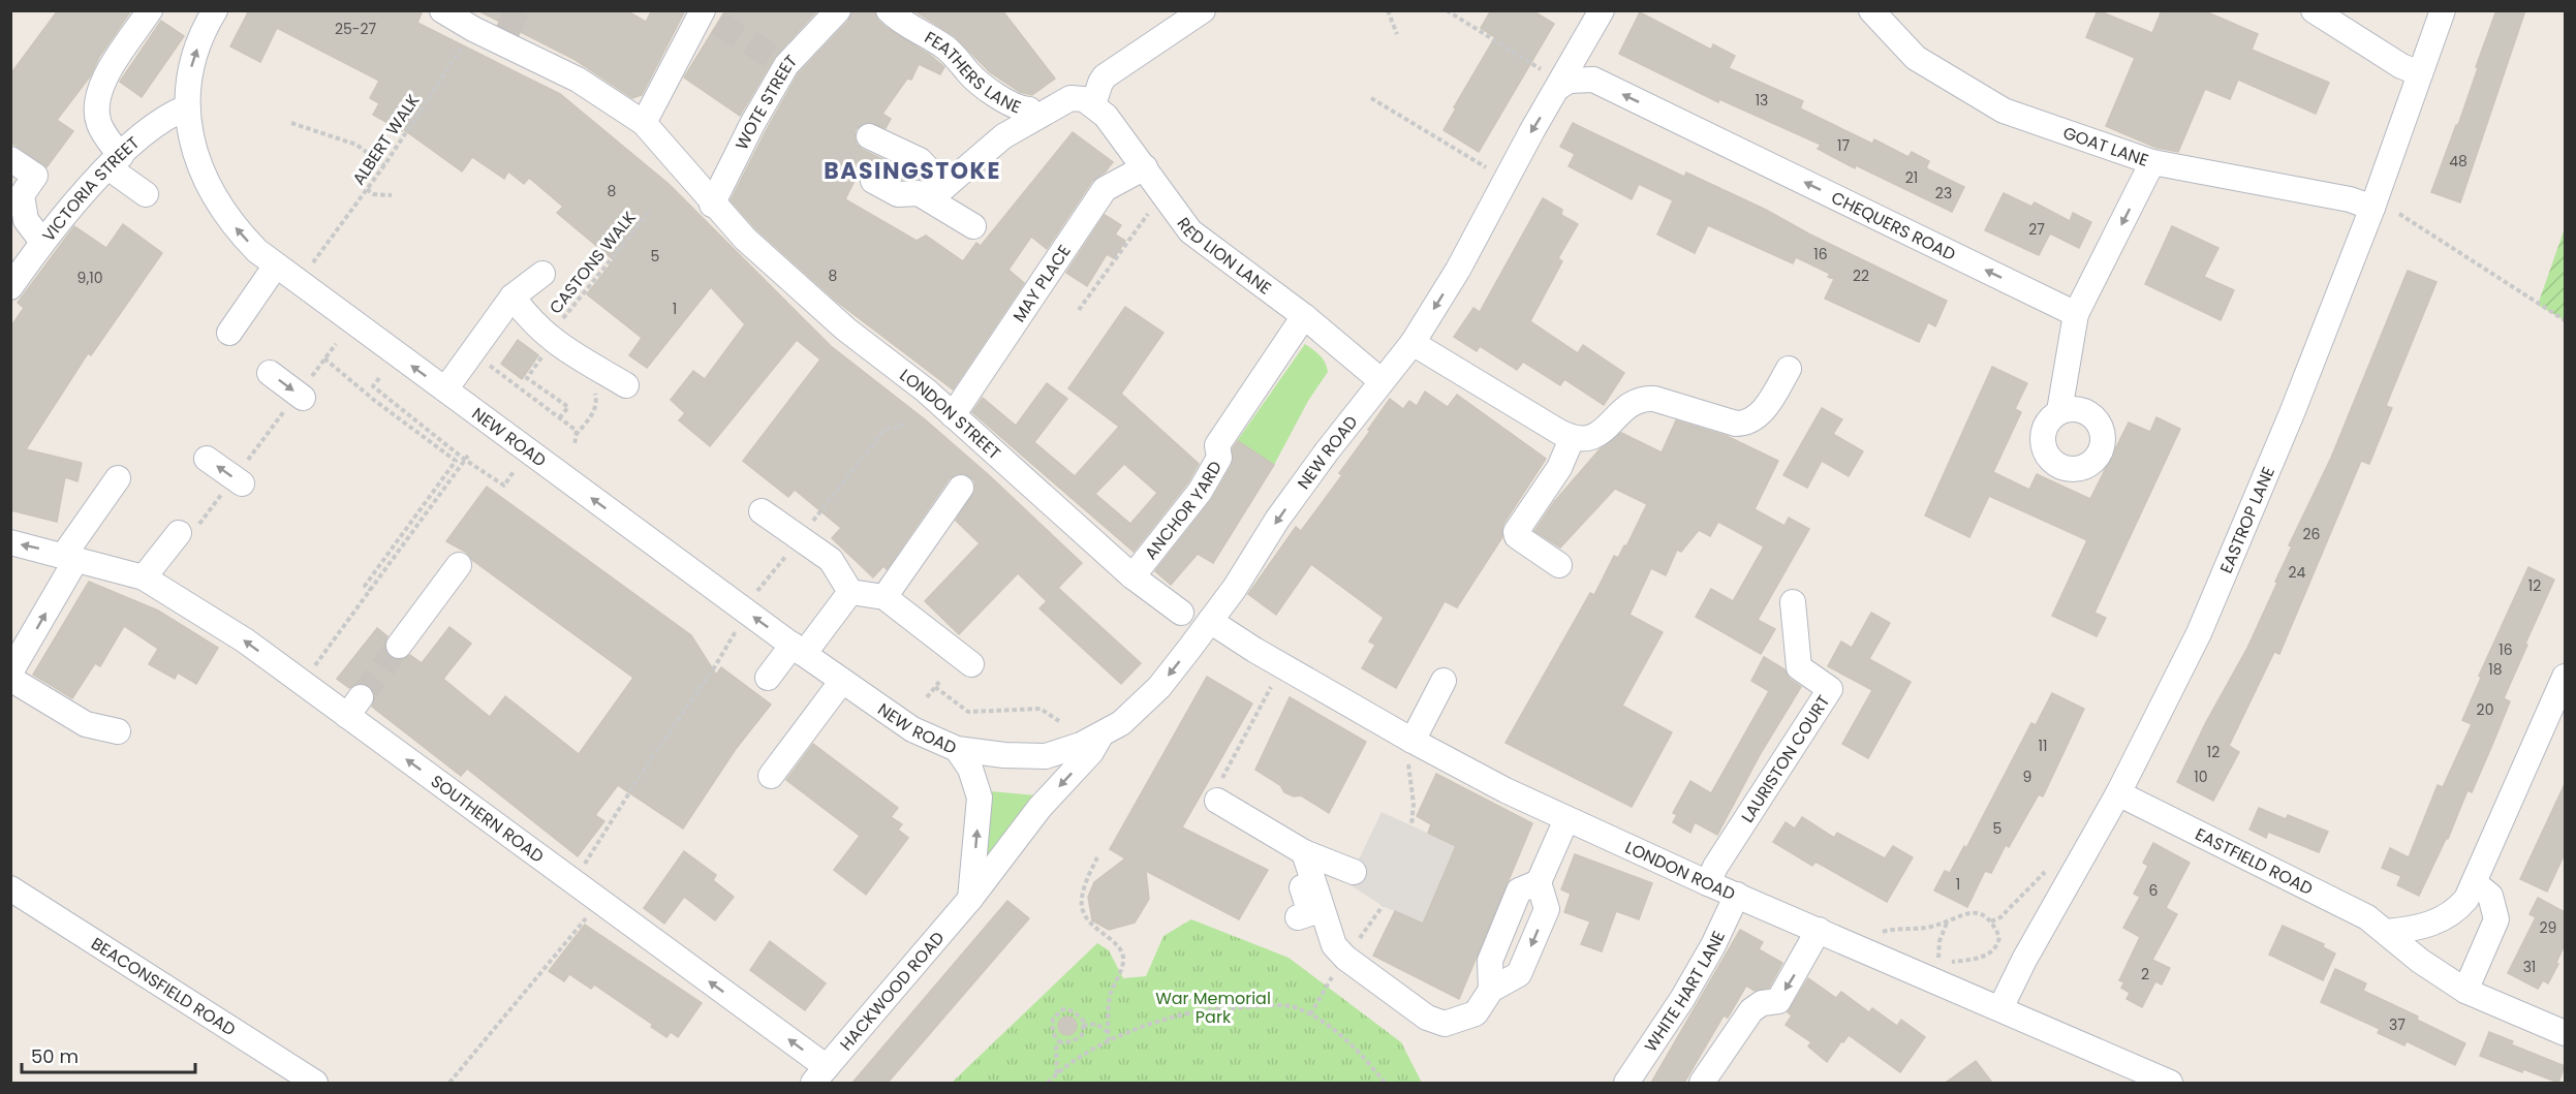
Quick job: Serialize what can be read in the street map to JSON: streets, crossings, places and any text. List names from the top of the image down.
{
  "streets": {
    "street": [
      "FEATHERS LANE",
      "WOTE STREET",
      "GOAT LANE",
      "VICTORIA STREET",
      "CHEQUERS ROAD",
      "RED LION LANE",
      "MAY PLACE",
      "LONDON STREET",
      "NEW ROAD",
      "ANCHOR YARD",
      "EASTROP LANE",
      "LAURISTON COURT",
      "SOUTHERN ROAD",
      "EASTFIELD ROAD",
      "LONDON ROAD",
      "BEACONSFIELD ROAD",
      "HACKWOOD ROAD",
      "WHITE HART LANE"
    ],
    "path": ["ALBERT WALK", "CASTONS WALK"]
  },
  "crossings": [
    ["WOTE STREET", "LONDON STREET"],
    ["ALBERT WALK", "LONDON STREET"],
    ["GOAT LANE", "EASTROP LANE"],
    ["VICTORIA STREET", "NEW ROAD"],
    ["CHEQUERS ROAD", "NEW ROAD"],
    ["RED LION LANE", "MAY PLACE"],
    ["RED LION LANE", "NEW ROAD"],
    ["RED LION LANE", "ANCHOR YARD"],
    ["MAY PLACE", "LONDON STREET"],
    ["LONDON STREET", "ANCHOR YARD"],
    ["NEW ROAD", "LONDON ROAD"],
    ["NEW ROAD", "HACKWOOD ROAD"],
    ["EASTROP LANE", "EASTFIELD ROAD"],
    ["EASTROP LANE", "LONDON ROAD"],
    ["LAURISTON COURT", "LONDON ROAD"],
    ["SOUTHERN ROAD", "HACKWOOD ROAD"],
    ["LONDON ROAD", "WHITE HART LANE"]
  ],
  "one_way": ["CHEQUERS ROAD", "SOUTHERN ROAD", "HACKWOOD ROAD"],
  "districts": ["BASINGSTOKE"],
  "parks": ["War Memorial Park"],
  "house_numbers": [
    "25-27",
    "13",
    "17",
    "48",
    "21",
    "8",
    "23",
    "27",
    "16",
    "5",
    "8",
    "22",
    "9,10",
    "1",
    "26",
    "24",
    "12",
    "16",
    "18",
    "20",
    "11",
    "12",
    "9",
    "10",
    "5",
    "1",
    "6",
    "29",
    "31",
    "2",
    "37"
  ],
  "scale_bar": "50 m"
}
